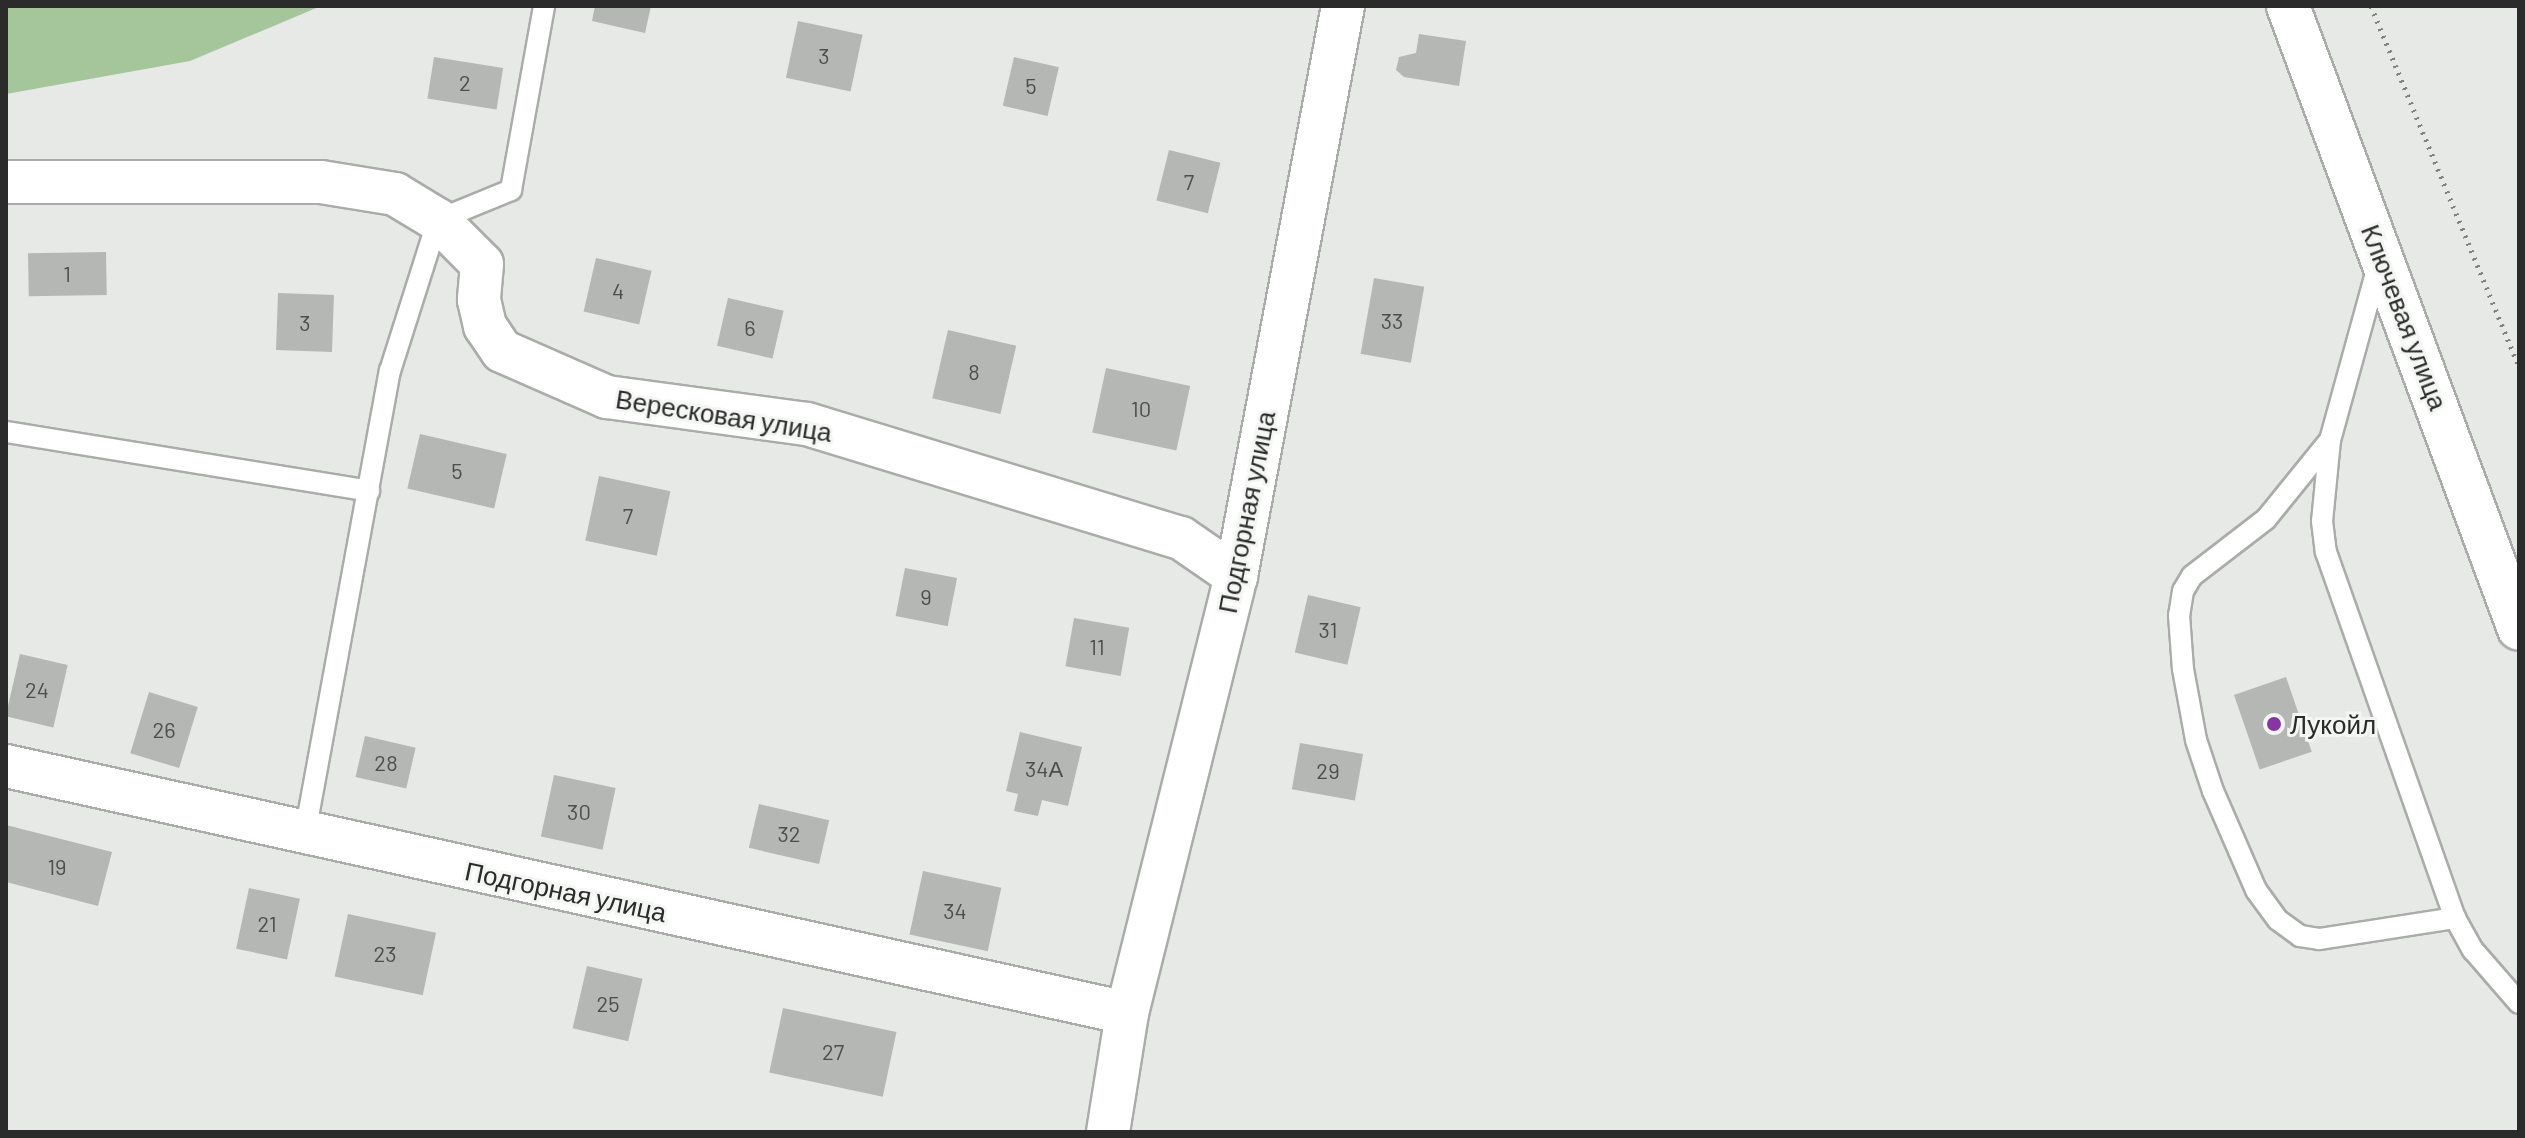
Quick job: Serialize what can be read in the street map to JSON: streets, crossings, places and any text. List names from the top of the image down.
{
  "streets": {
    "street": ["Ключевая улица", "Вересковая улица", "Подгорная улица"]
  },
  "crossings": [
    ["Вересковая улица", "Подгорная улица"]
  ],
  "places": ["Лукойл"],
  "house_numbers": [
    "3",
    "2",
    "5",
    "7",
    "1",
    "4",
    "33",
    "3",
    "6",
    "8",
    "10",
    "5",
    "7",
    "9",
    "31",
    "11",
    "24",
    "26",
    "28",
    "34А",
    "29",
    "30",
    "32",
    "19",
    "34",
    "21",
    "23",
    "25",
    "27"
  ]
}
